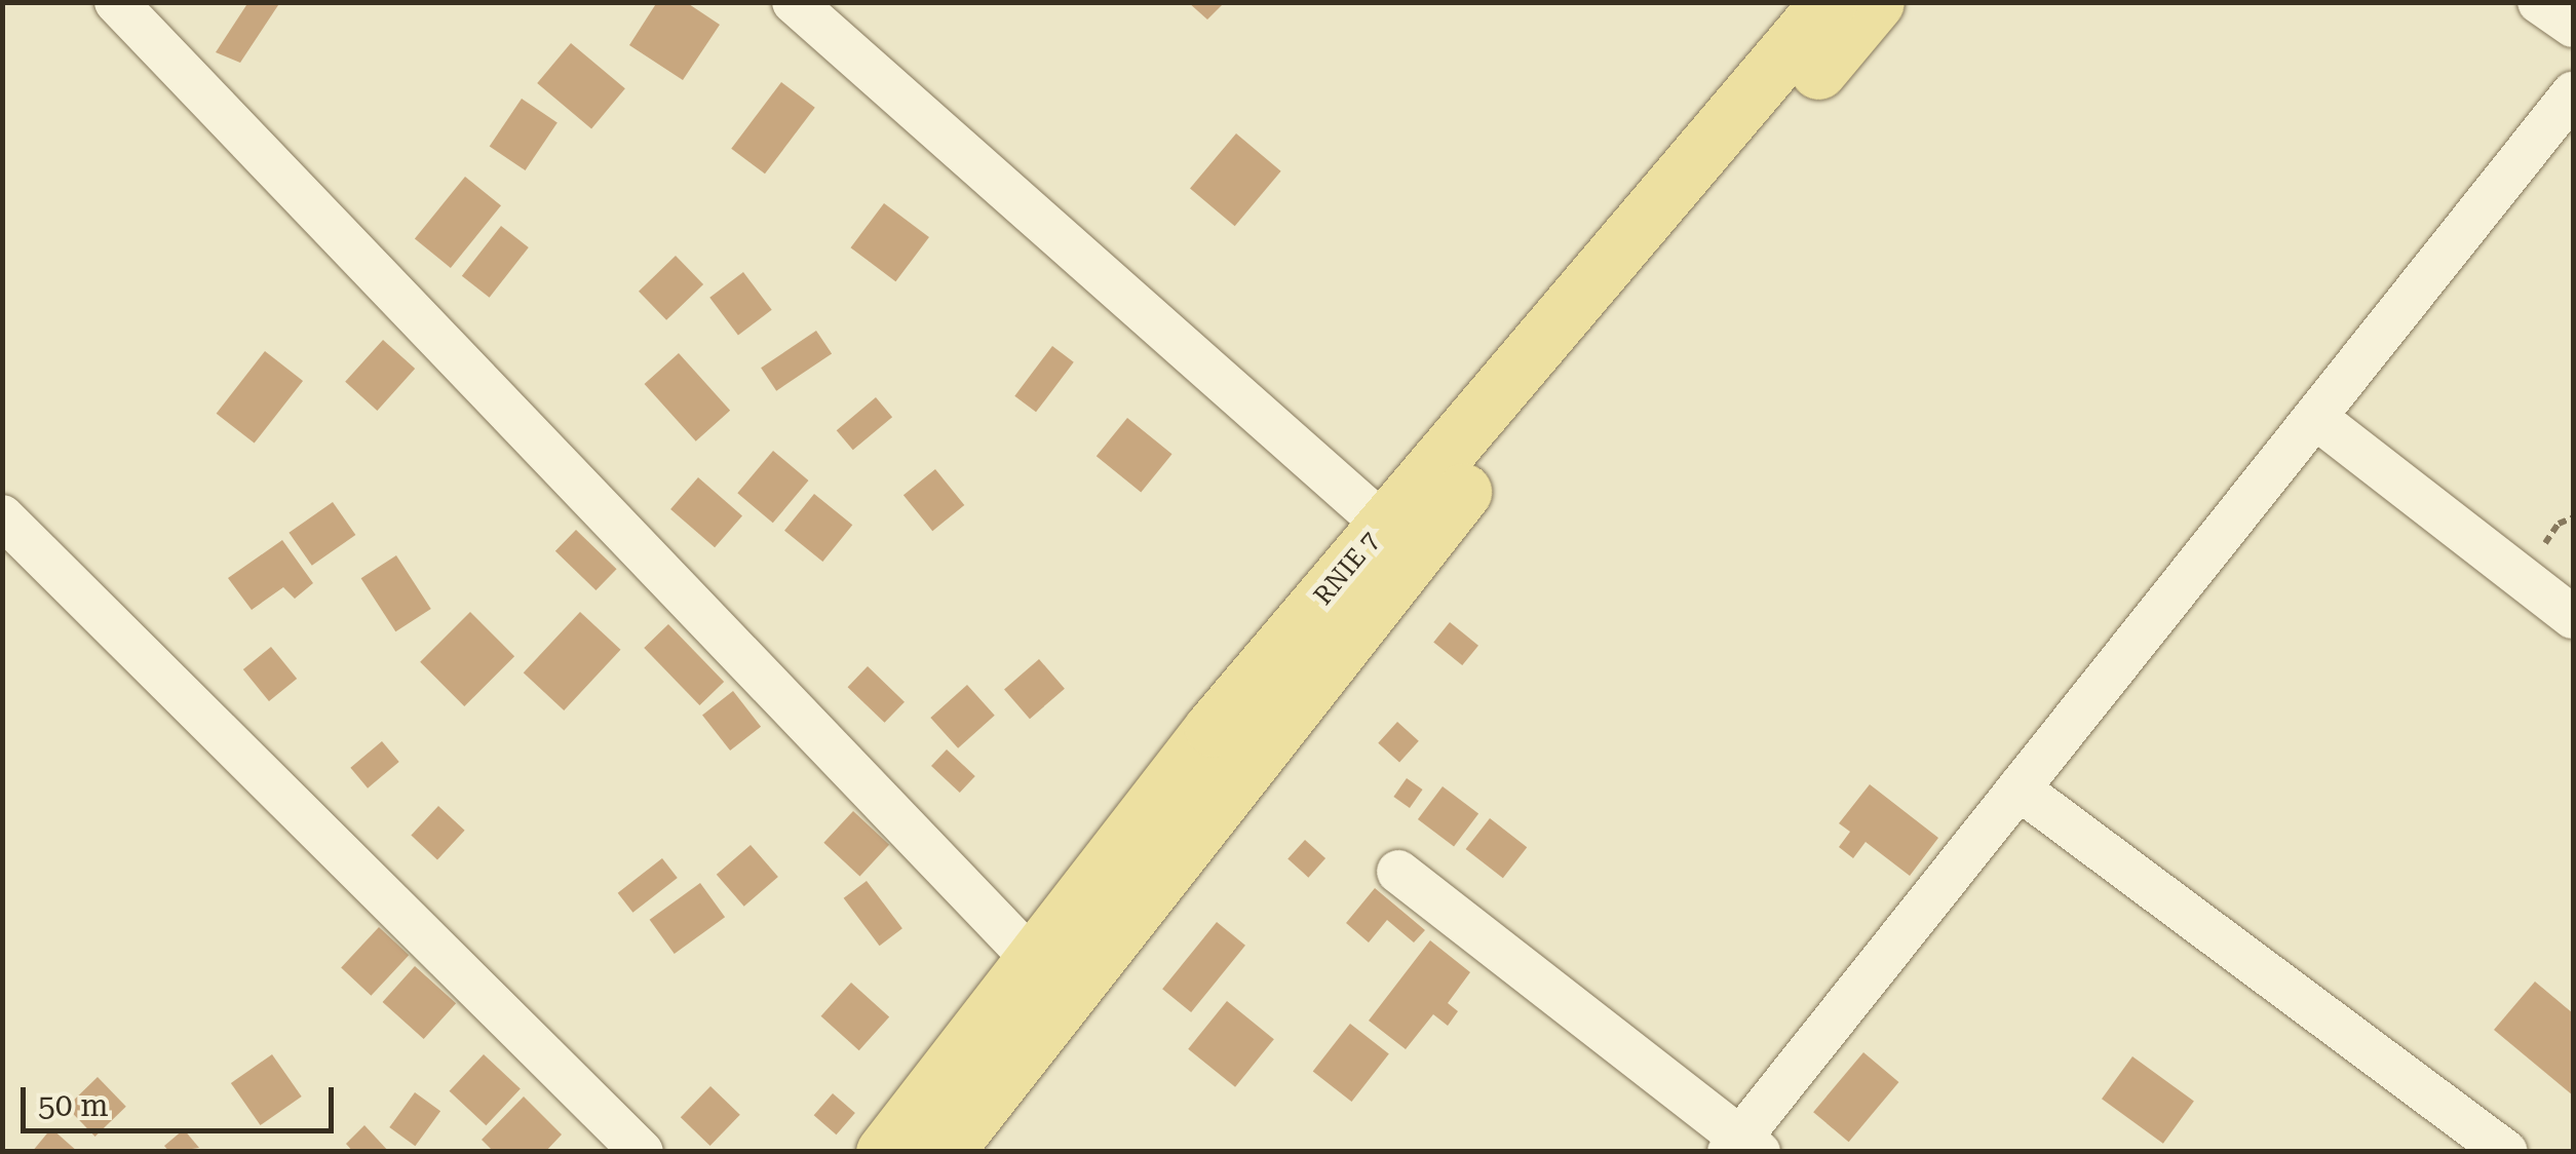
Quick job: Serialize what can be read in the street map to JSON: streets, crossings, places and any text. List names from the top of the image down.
{
  "streets": {
    "main road": ["RNIE 7"]
  },
  "scale_bar": "50 m"
}
